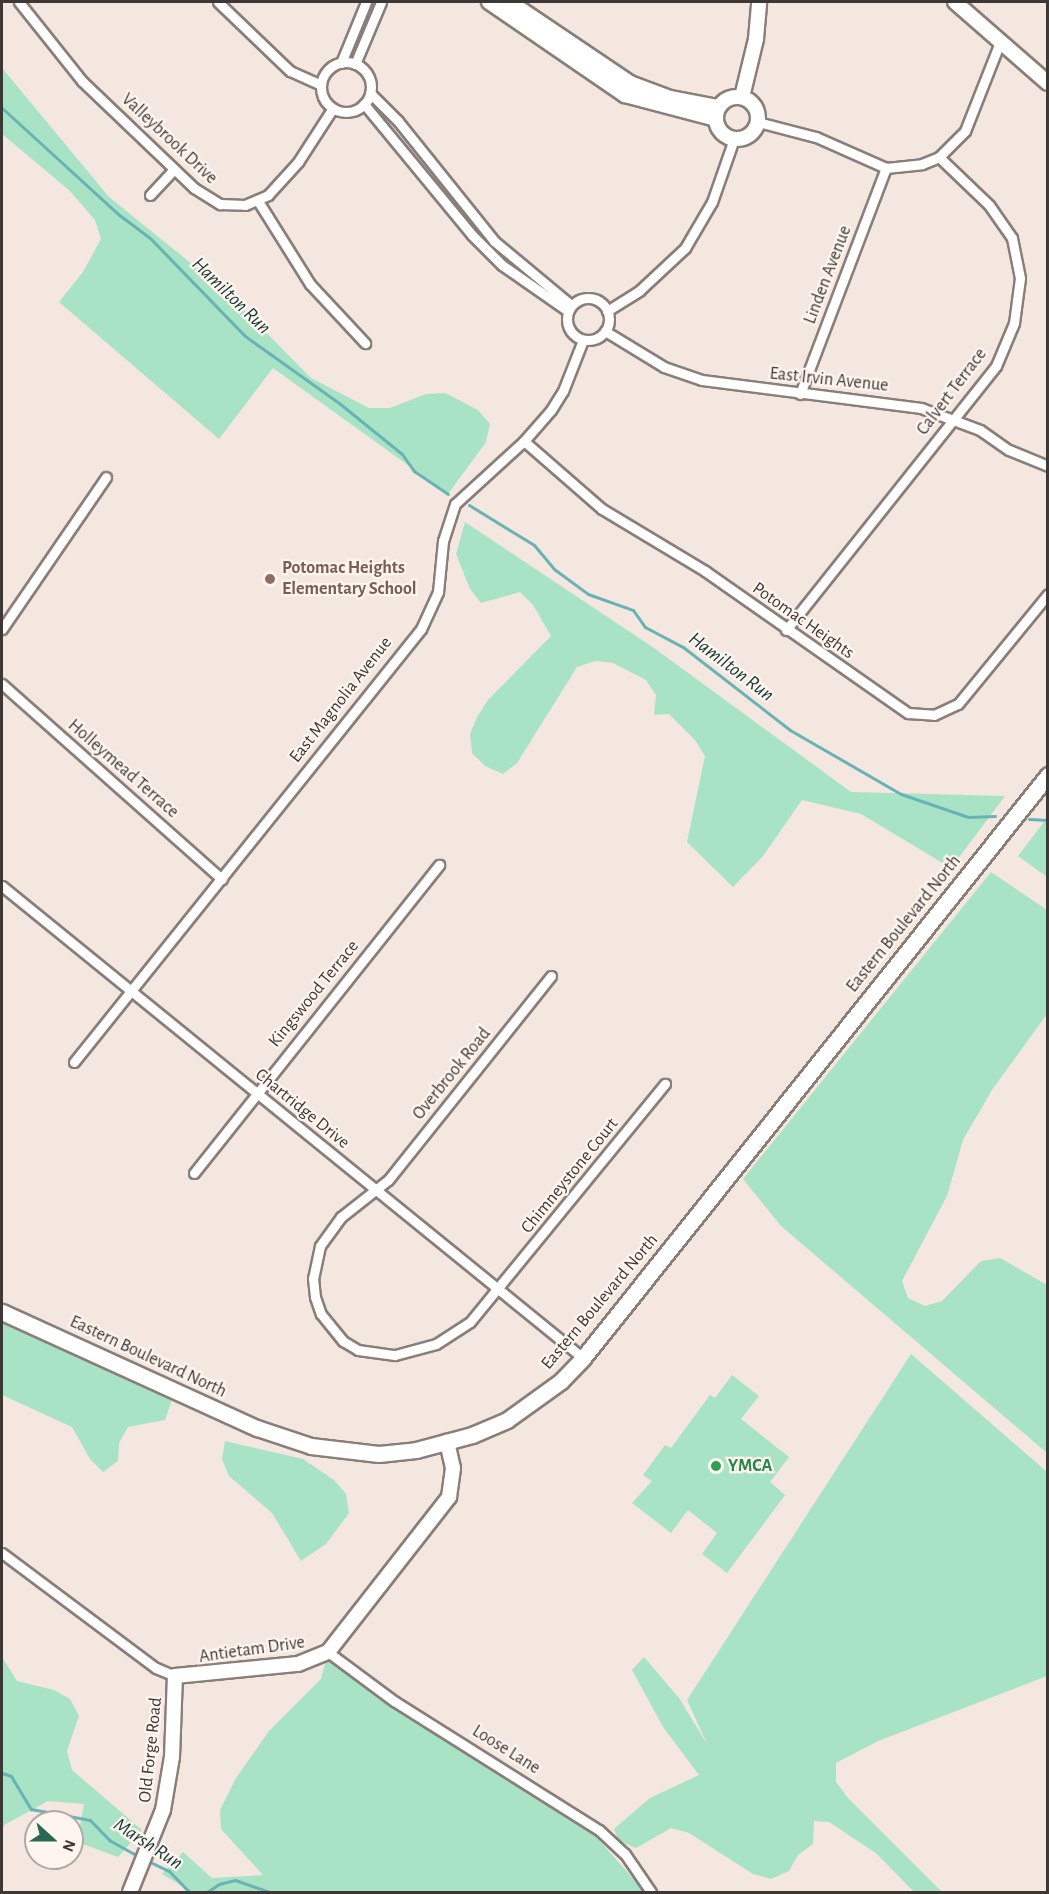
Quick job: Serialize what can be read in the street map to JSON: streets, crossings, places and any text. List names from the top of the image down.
{
  "streets": {
    "main road": ["Eastern Boulevard North"],
    "street": [
      "Valleybrook Drive",
      "Linden Avenue",
      "East Irvin Avenue",
      "Calvert Terrace",
      "Potomac Heights",
      "East Magnolia Avenue",
      "Holleymead Terrace",
      "Kingswood Terrace",
      "Overbrook Road",
      "Chartridge Drive",
      "Chimneystone Court",
      "Antietam Drive",
      "Old Forge Road",
      "Loose Lane"
    ]
  },
  "crossings": [
    ["Linden Avenue", "East Irvin Avenue"],
    ["East Irvin Avenue", "Calvert Terrace"],
    ["East Irvin Avenue", "East Magnolia Avenue"],
    ["Calvert Terrace", "Potomac Heights"],
    ["Potomac Heights", "East Magnolia Avenue"],
    ["East Magnolia Avenue", "Holleymead Terrace"],
    ["East Magnolia Avenue", "Chartridge Drive"],
    ["Eastern Boulevard North", "Chartridge Drive"],
    ["Eastern Boulevard North", "Antietam Drive"],
    ["Kingswood Terrace", "Chartridge Drive"],
    ["Overbrook Road", "Chartridge Drive"],
    ["Overbrook Road", "Chimneystone Court"],
    ["Chartridge Drive", "Chimneystone Court"],
    ["Antietam Drive", "Old Forge Road"],
    ["Antietam Drive", "Loose Lane"]
  ],
  "water": ["Hamilton Run", "Marsh Run"],
  "places": ["Potomac Heights Elementary School", "YMCA"],
  "north": "right"
}
